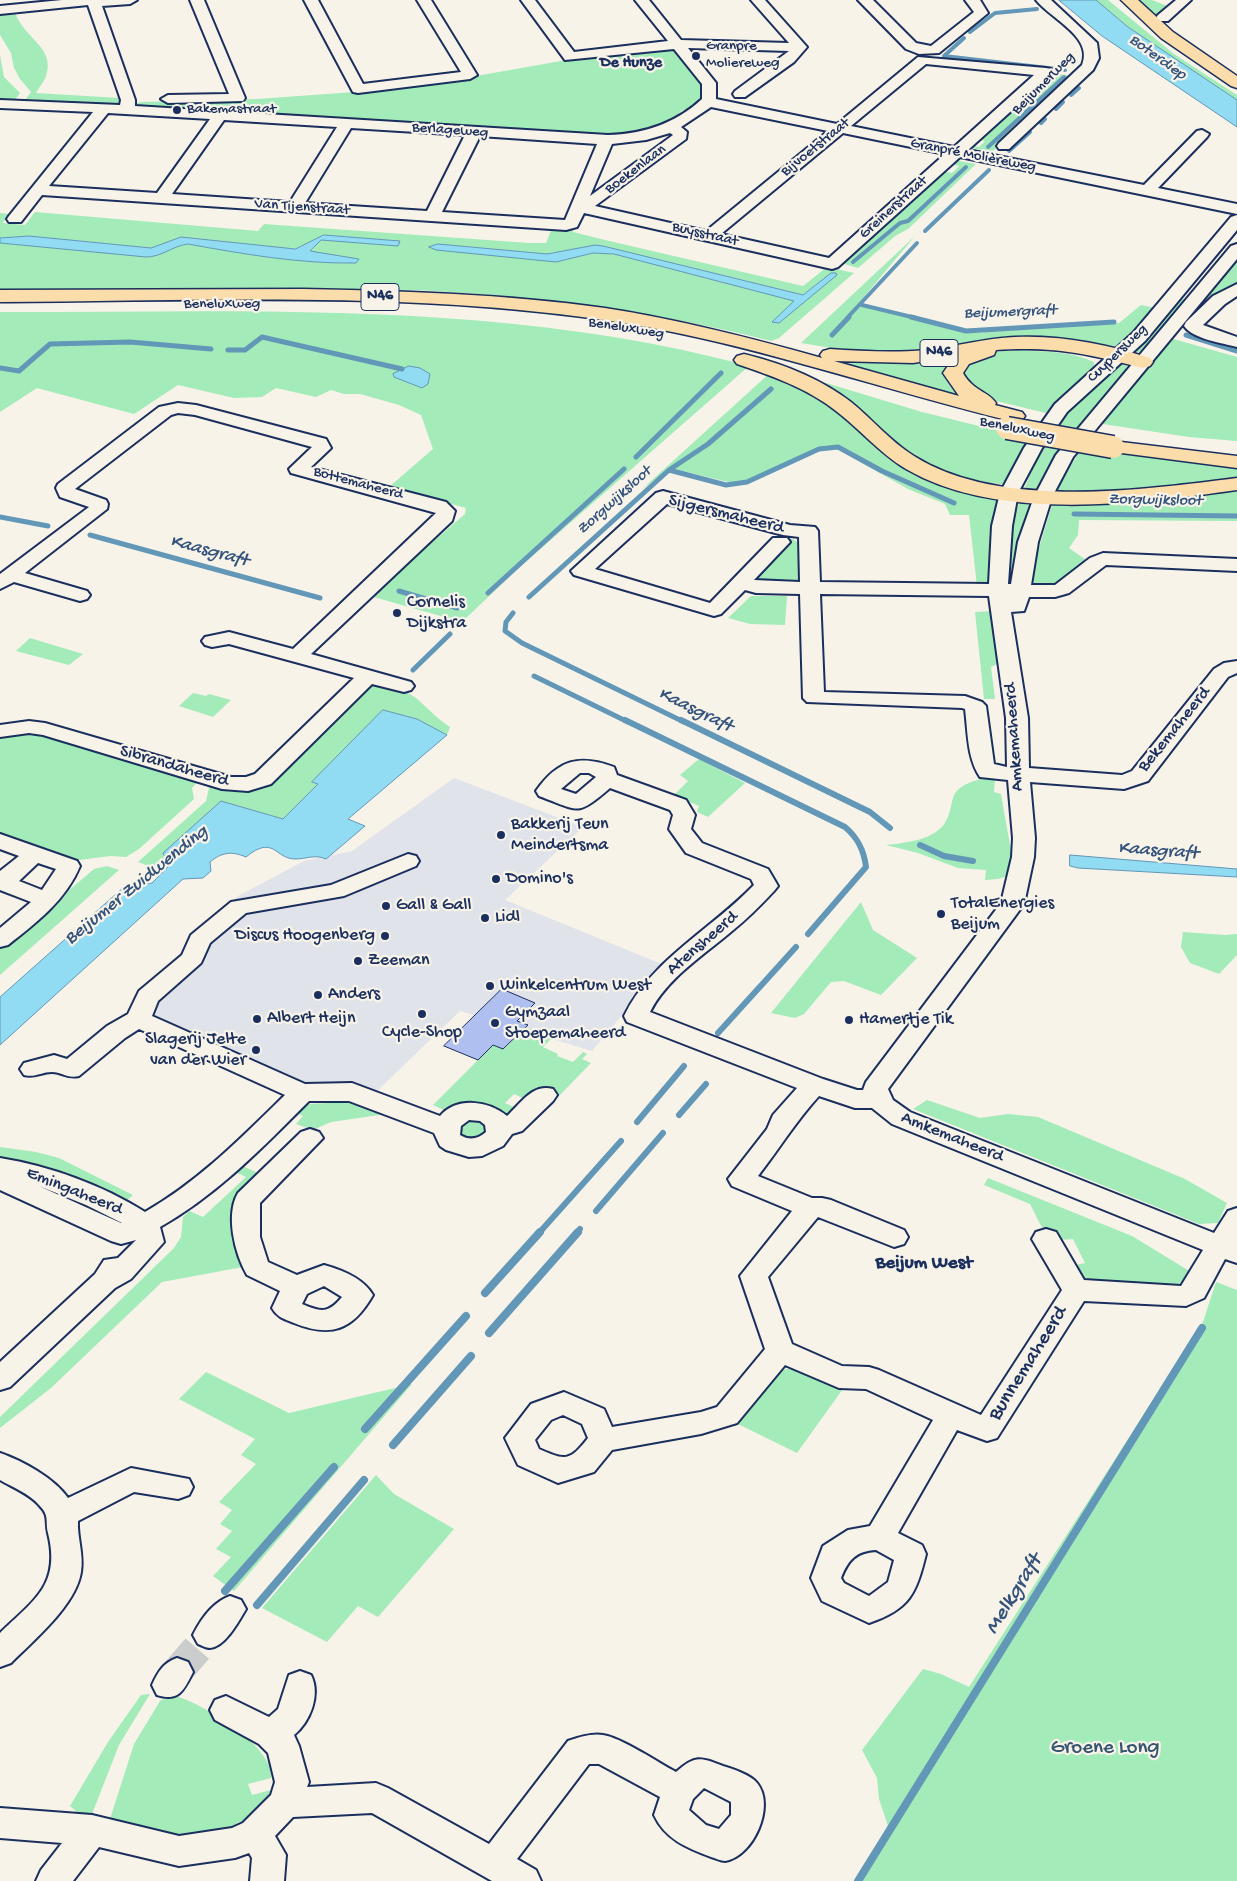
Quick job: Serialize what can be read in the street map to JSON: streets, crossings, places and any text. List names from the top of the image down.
{
  "streets": {
    "main road": ["N46", "Beneluxweg"],
    "street": [
      "Beijumerweg",
      "Berlageweg",
      "Bijvoetstraat",
      "Granpré Molièreweg",
      "Boekenlaan",
      "Van Tijenstraat",
      "Greinerstraat",
      "Buysstraat",
      "Cuypersweg",
      "Bottemaheerd",
      "Sijgersmaheerd",
      "Bekemaheerd",
      "Amkemaheerd",
      "Sibrandaheerd",
      "Atensheerd",
      "Emingaheerd",
      "Bunnemaheerd"
    ]
  },
  "crossings": [
    ["Berlageweg", "Granpré Molièreweg"],
    ["Berlageweg", "Boekenlaan"],
    ["Bijvoetstraat", "Granpré Molièreweg"],
    ["Bijvoetstraat", "Greinerstraat"],
    ["Bijvoetstraat", "Buysstraat"],
    ["Granpré Molièreweg", "Greinerstraat"],
    ["Boekenlaan", "Van Tijenstraat"],
    ["Boekenlaan", "Buysstraat"],
    ["Greinerstraat", "Buysstraat"],
    ["N46", "Beneluxweg"],
    ["N46", "Cuypersweg"],
    ["N46", "Amkemaheerd"],
    ["Cuypersweg", "Amkemaheerd"],
    ["Sijgersmaheerd", "Bekemaheerd"],
    ["Sijgersmaheerd", "Amkemaheerd"],
    ["Bekemaheerd", "Amkemaheerd"],
    ["Amkemaheerd", "Atensheerd"],
    ["Amkemaheerd", "Bunnemaheerd"]
  ],
  "districts": ["De Hunze", "Beijum West"],
  "water": [
    "Boterdiep",
    "Beijumergraft",
    "Zorgwijksloot",
    "Kaasgraft",
    "Beijumer Zuidwending",
    "Melkgraft"
  ],
  "parks": ["Groene Long"],
  "places": [
    "Granpre Moliereweg",
    "Bakemastraat",
    "Cornelis Dijkstra",
    "Bakkerij Teun Meindertsma",
    "Domino's",
    "Gall & Gall",
    "TotalEnergies Beijum",
    "Lidl",
    "Discus Hoogenberg",
    "Zeeman",
    "Winkelcentrum West",
    "Anders",
    "Cycle-Shop",
    "Albert Heijn",
    "Hamertje Tik",
    "Gymzaal Stoepemaheerd",
    "Slagerij Jelte van der Wier"
  ]
}
